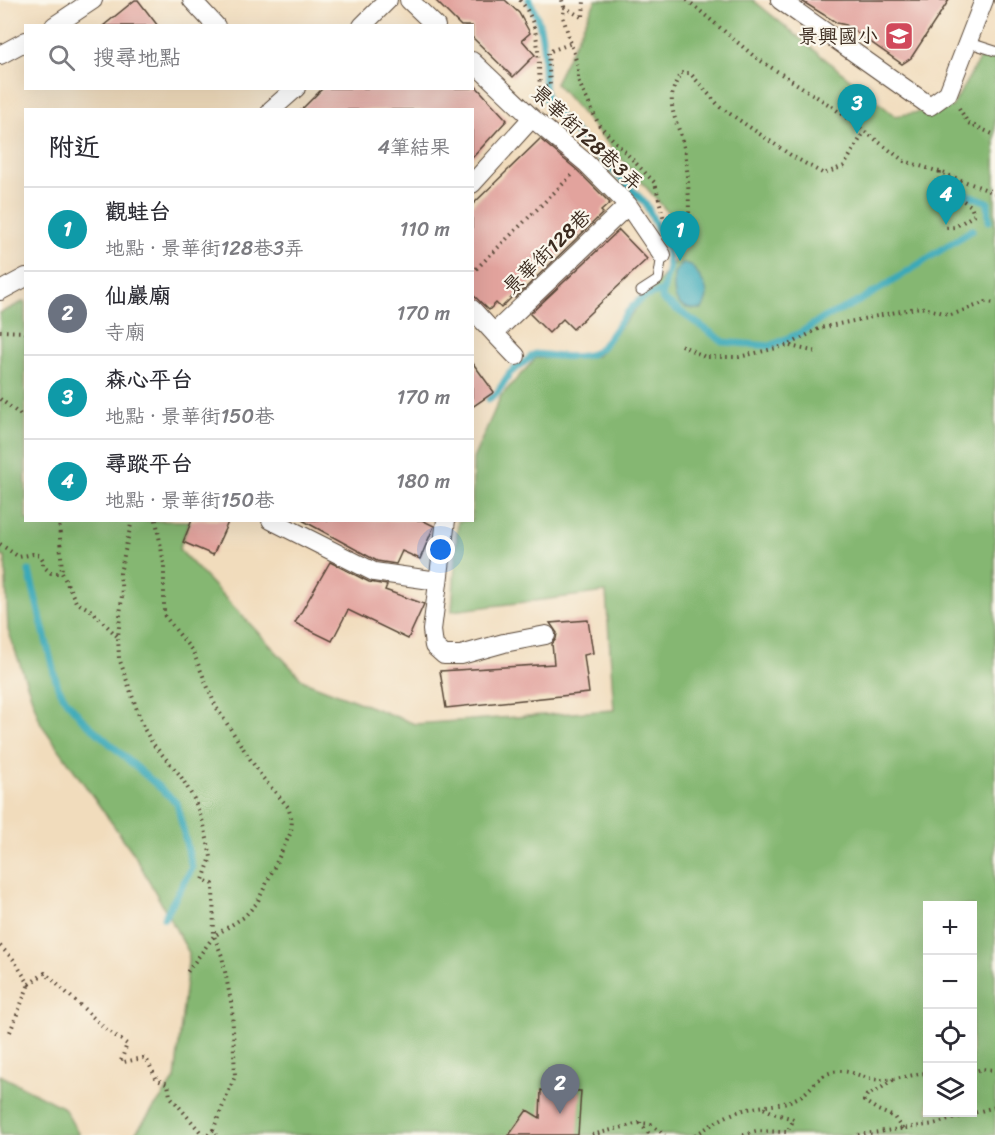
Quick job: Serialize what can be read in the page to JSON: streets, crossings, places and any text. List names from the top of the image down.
{
  "streets": {
    "street": ["景華街128巷3弄", "景華街128巷"]
  },
  "crossings": [
    ["景華街128巷3弄", "景華街128巷"]
  ],
  "places": {
    "school or university": ["景興國小"]
  },
  "page": {
    "search": "搜尋地點",
    "pins": [
      "3",
      "4",
      "1",
      "2"
    ],
    "heading": ["附近", "4筆結果"],
    "list": [
      {
        "mark": "1",
        "name": "觀蛙台",
        "note": "地點 · 景華街128巷3弄",
        "value": "110 m"
      },
      {
        "mark": "2",
        "name": "仙巖廟",
        "note": "寺廟",
        "value": "170 m"
      },
      {
        "mark": "3",
        "name": "森心平台",
        "note": "地點 · 景華街150巷",
        "value": "170 m"
      },
      {
        "mark": "4",
        "name": "尋蹤平台",
        "note": "地點 · 景華街150巷",
        "value": "180 m"
      }
    ],
    "map_buttons": ["+", "−"]
  }
}
